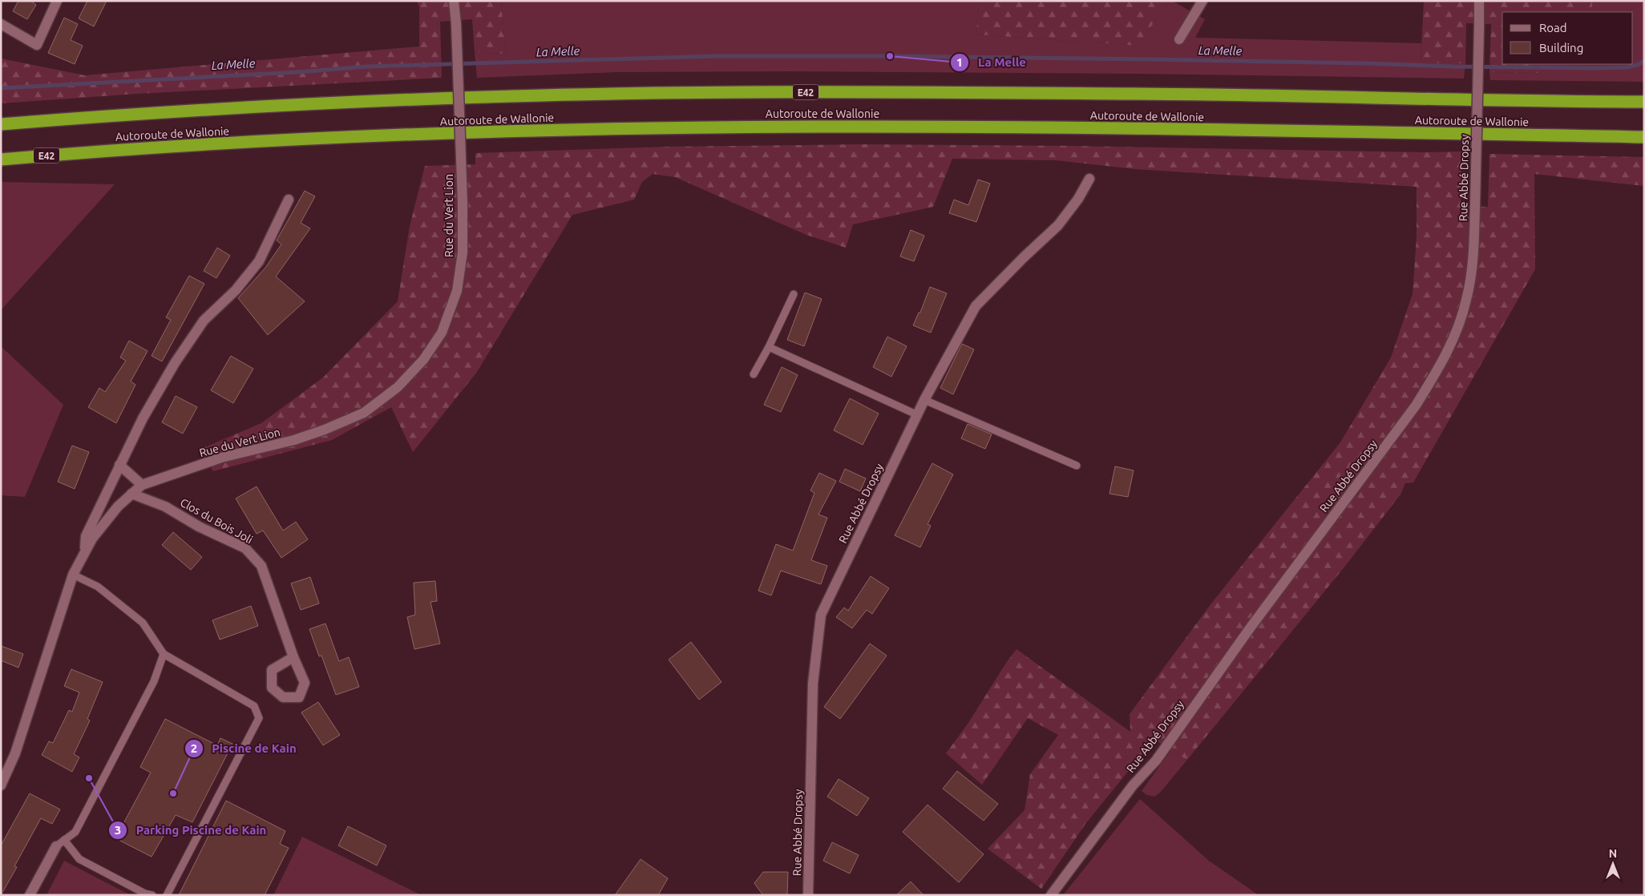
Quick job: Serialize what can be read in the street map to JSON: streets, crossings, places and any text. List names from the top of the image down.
{
  "streets": {
    "highway": ["E42", "Autoroute de Wallonie"],
    "street": ["Rue Abbé Dropsy", "Rue du Vert Lion", "Clos du Bois Joli"]
  },
  "crossings": [
    ["Rue du Vert Lion", "Clos du Bois Joli"]
  ],
  "water": ["La Melle"],
  "places": ["La Melle", "Parking Piscine de Kain", "Piscine de Kain"],
  "legend": ["Road", "Building"],
  "north": "top"
}
